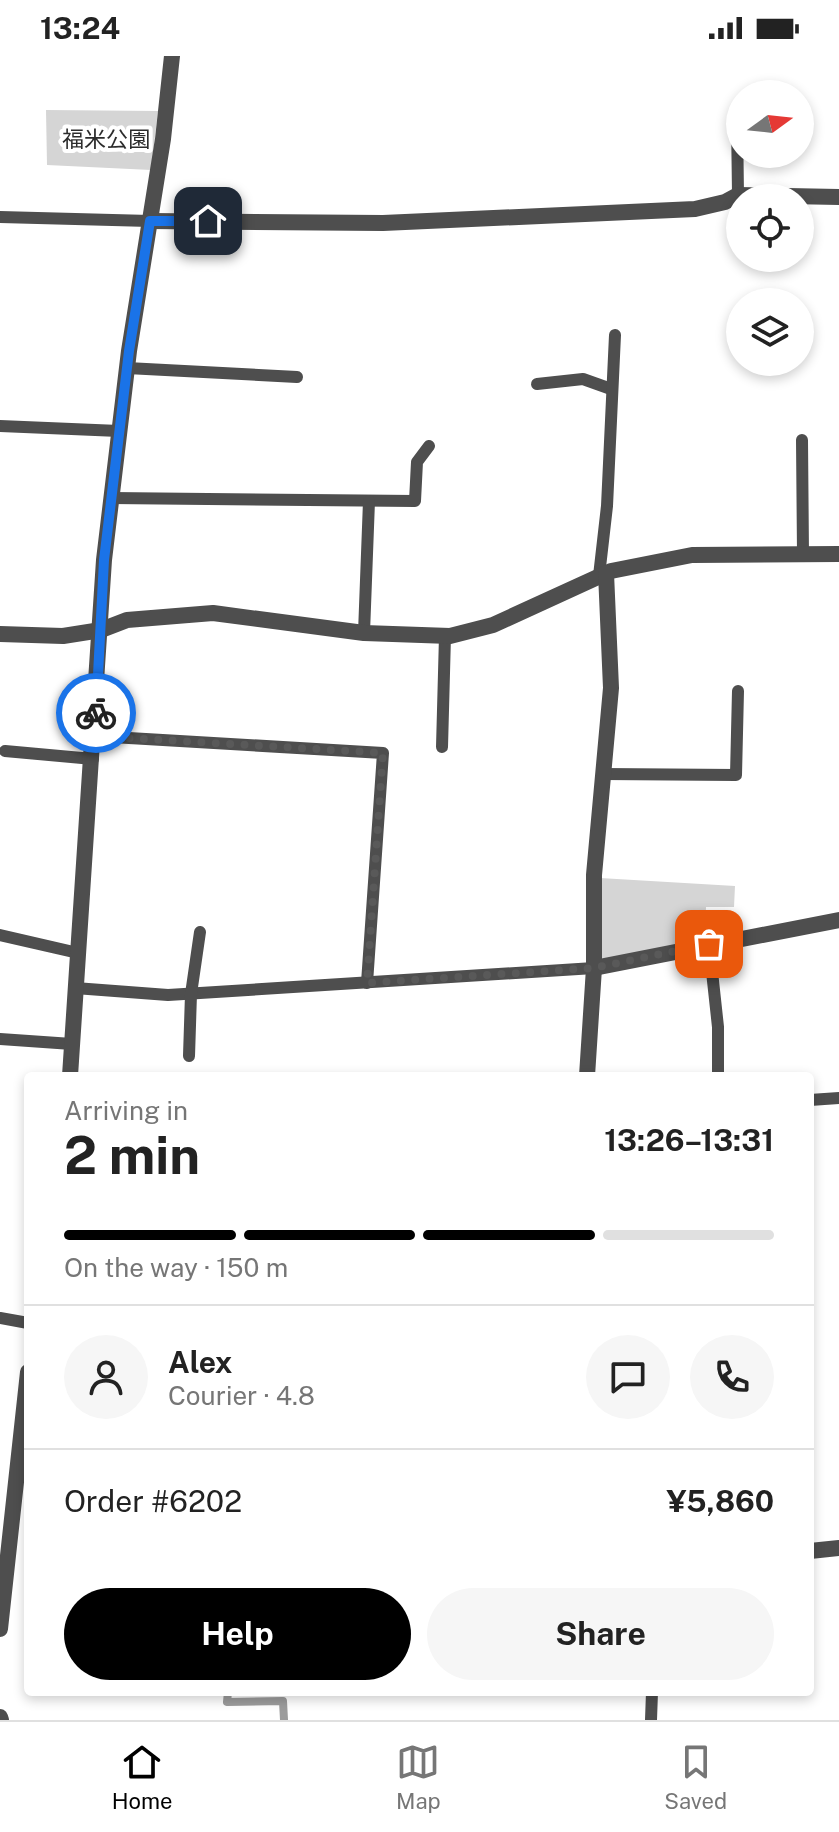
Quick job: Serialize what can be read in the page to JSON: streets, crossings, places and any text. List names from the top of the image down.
{
  "parks": ["福米公園"],
  "north": "right",
  "page": {
    "status": "13:24",
    "heading": ["2 min", "Arriving in", "13:26–13:31"],
    "panel": [
      "Alex",
      "Courier · 4.8",
      "Order #6202",
      "¥5,860"
    ],
    "bar": "On the way · 150 m",
    "buttons": ["Help", "Share"],
    "tabs": ["Home", "Map", "Saved"]
  }
}
